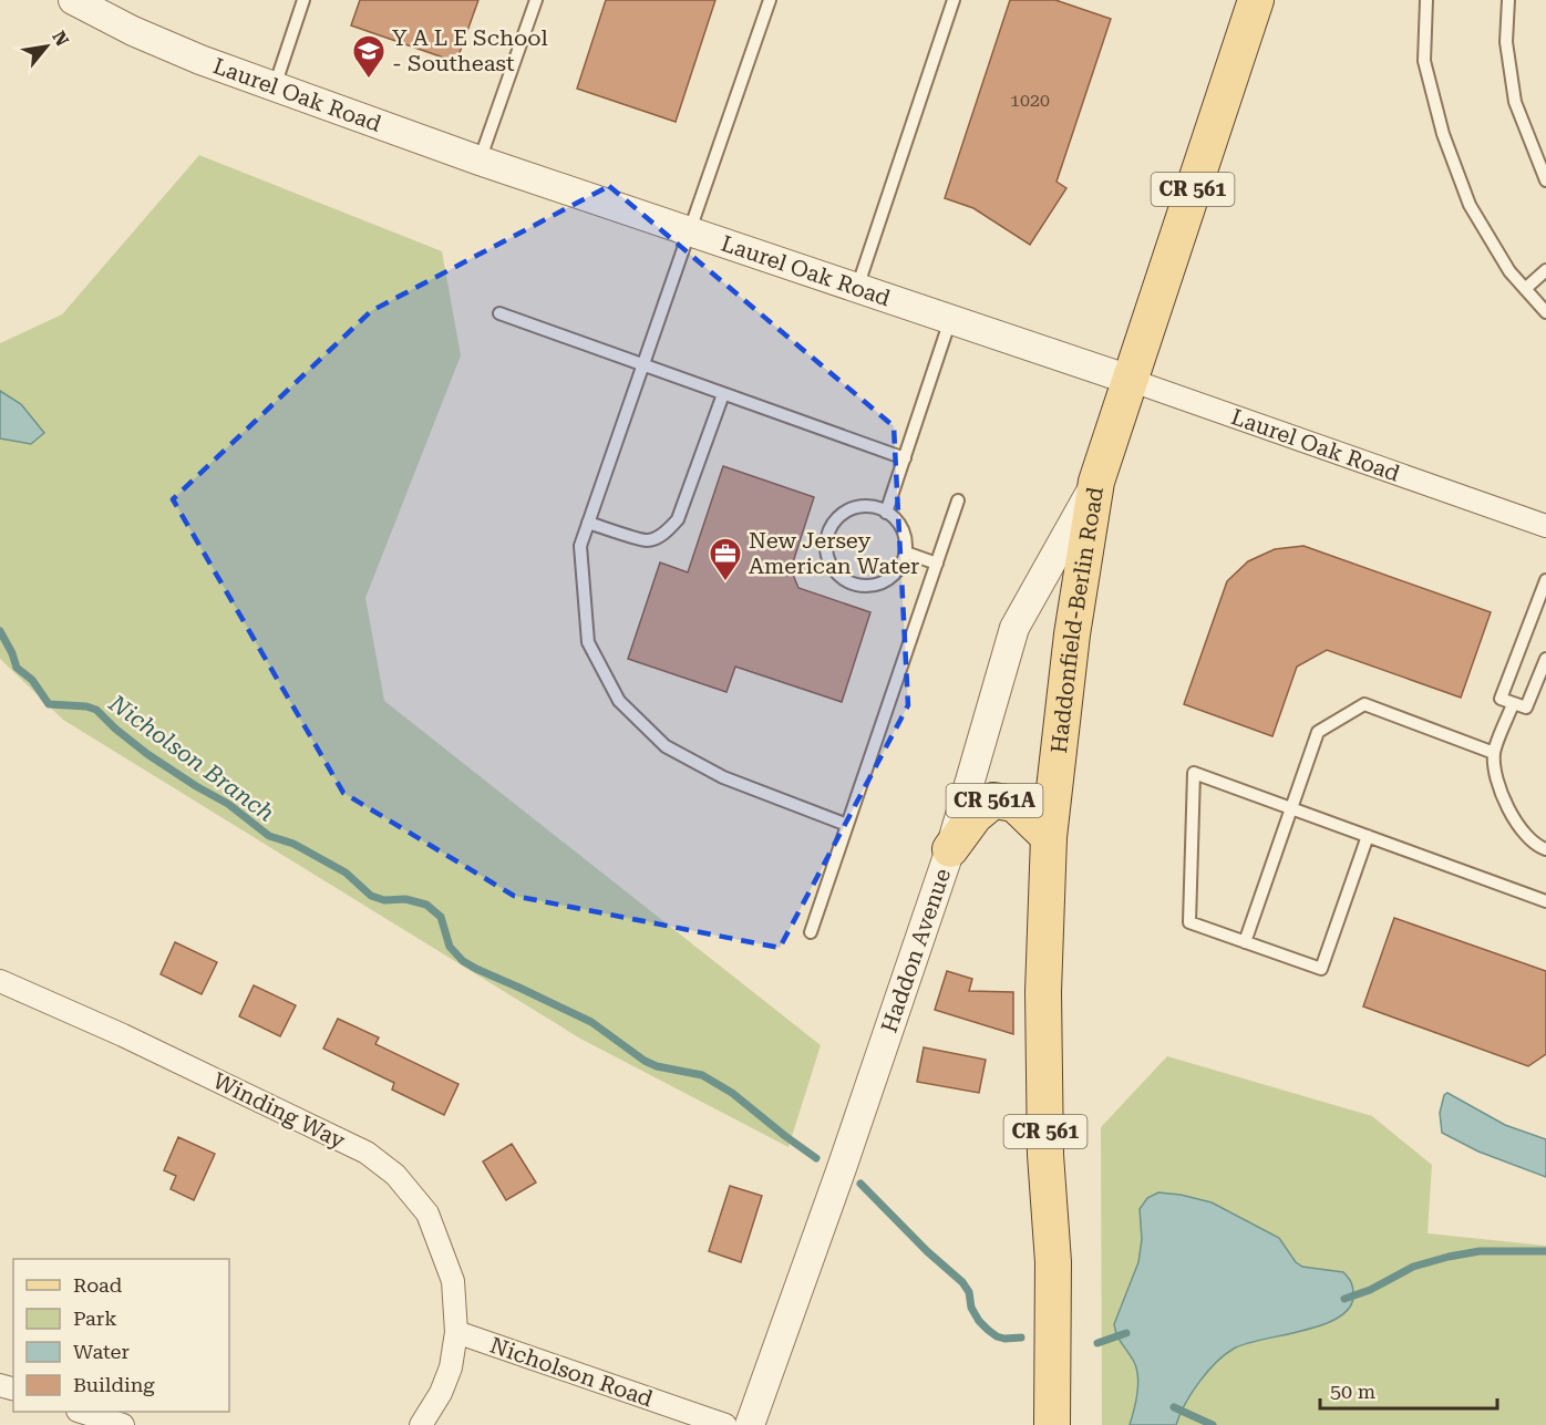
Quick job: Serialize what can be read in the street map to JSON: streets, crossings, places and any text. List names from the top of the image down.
{
  "streets": {
    "main road": ["CR 561", "Haddonfield-Berlin Road", "CR 561A"],
    "street": [
      "Laurel Oak Road",
      "Haddon Avenue",
      "Winding Way",
      "Nicholson Road"
    ]
  },
  "crossings": [
    ["Laurel Oak Road", "Haddonfield-Berlin Road"],
    ["Haddonfield-Berlin Road", "CR 561A"],
    ["Haddonfield-Berlin Road", "Haddon Avenue"],
    ["CR 561A", "Haddon Avenue"],
    ["Winding Way", "Nicholson Road"]
  ],
  "water": ["Nicholson Branch"],
  "places": {
    "school or university": ["Y A L E School - Southeast"],
    "office": ["New Jersey American Water"]
  },
  "house_numbers": ["1020"],
  "legend": [
    "Road",
    "Park",
    "Water",
    "Building"
  ],
  "scale_bar": "50 m",
  "north": "top right"
}
